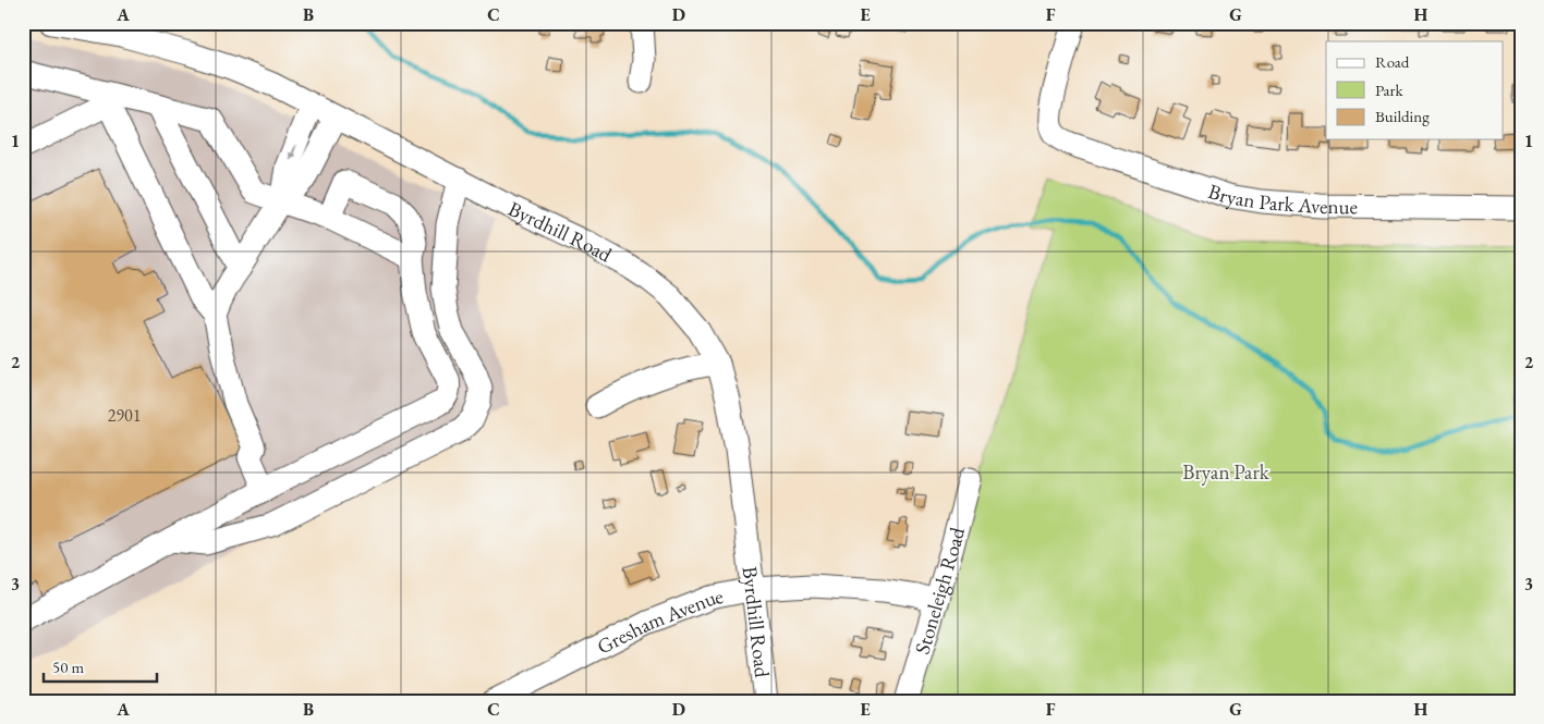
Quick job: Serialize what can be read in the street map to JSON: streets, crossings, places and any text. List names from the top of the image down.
{
  "streets": {
    "street": [
      "Bryan Park Avenue",
      "Byrdhill Road",
      "Stoneleigh Road",
      "Gresham Avenue"
    ]
  },
  "crossings": [
    ["Byrdhill Road", "Gresham Avenue"],
    ["Stoneleigh Road", "Gresham Avenue"]
  ],
  "parks": ["Bryan Park"],
  "house_numbers": ["2901"],
  "legend": ["Road", "Park", "Building"],
  "scale_bar": "50 m",
  "grid": {
    "columns": [
      "A",
      "B",
      "C",
      "D",
      "E",
      "F",
      "G",
      "H"
    ],
    "rows": ["1", "2", "3"]
  }
}
